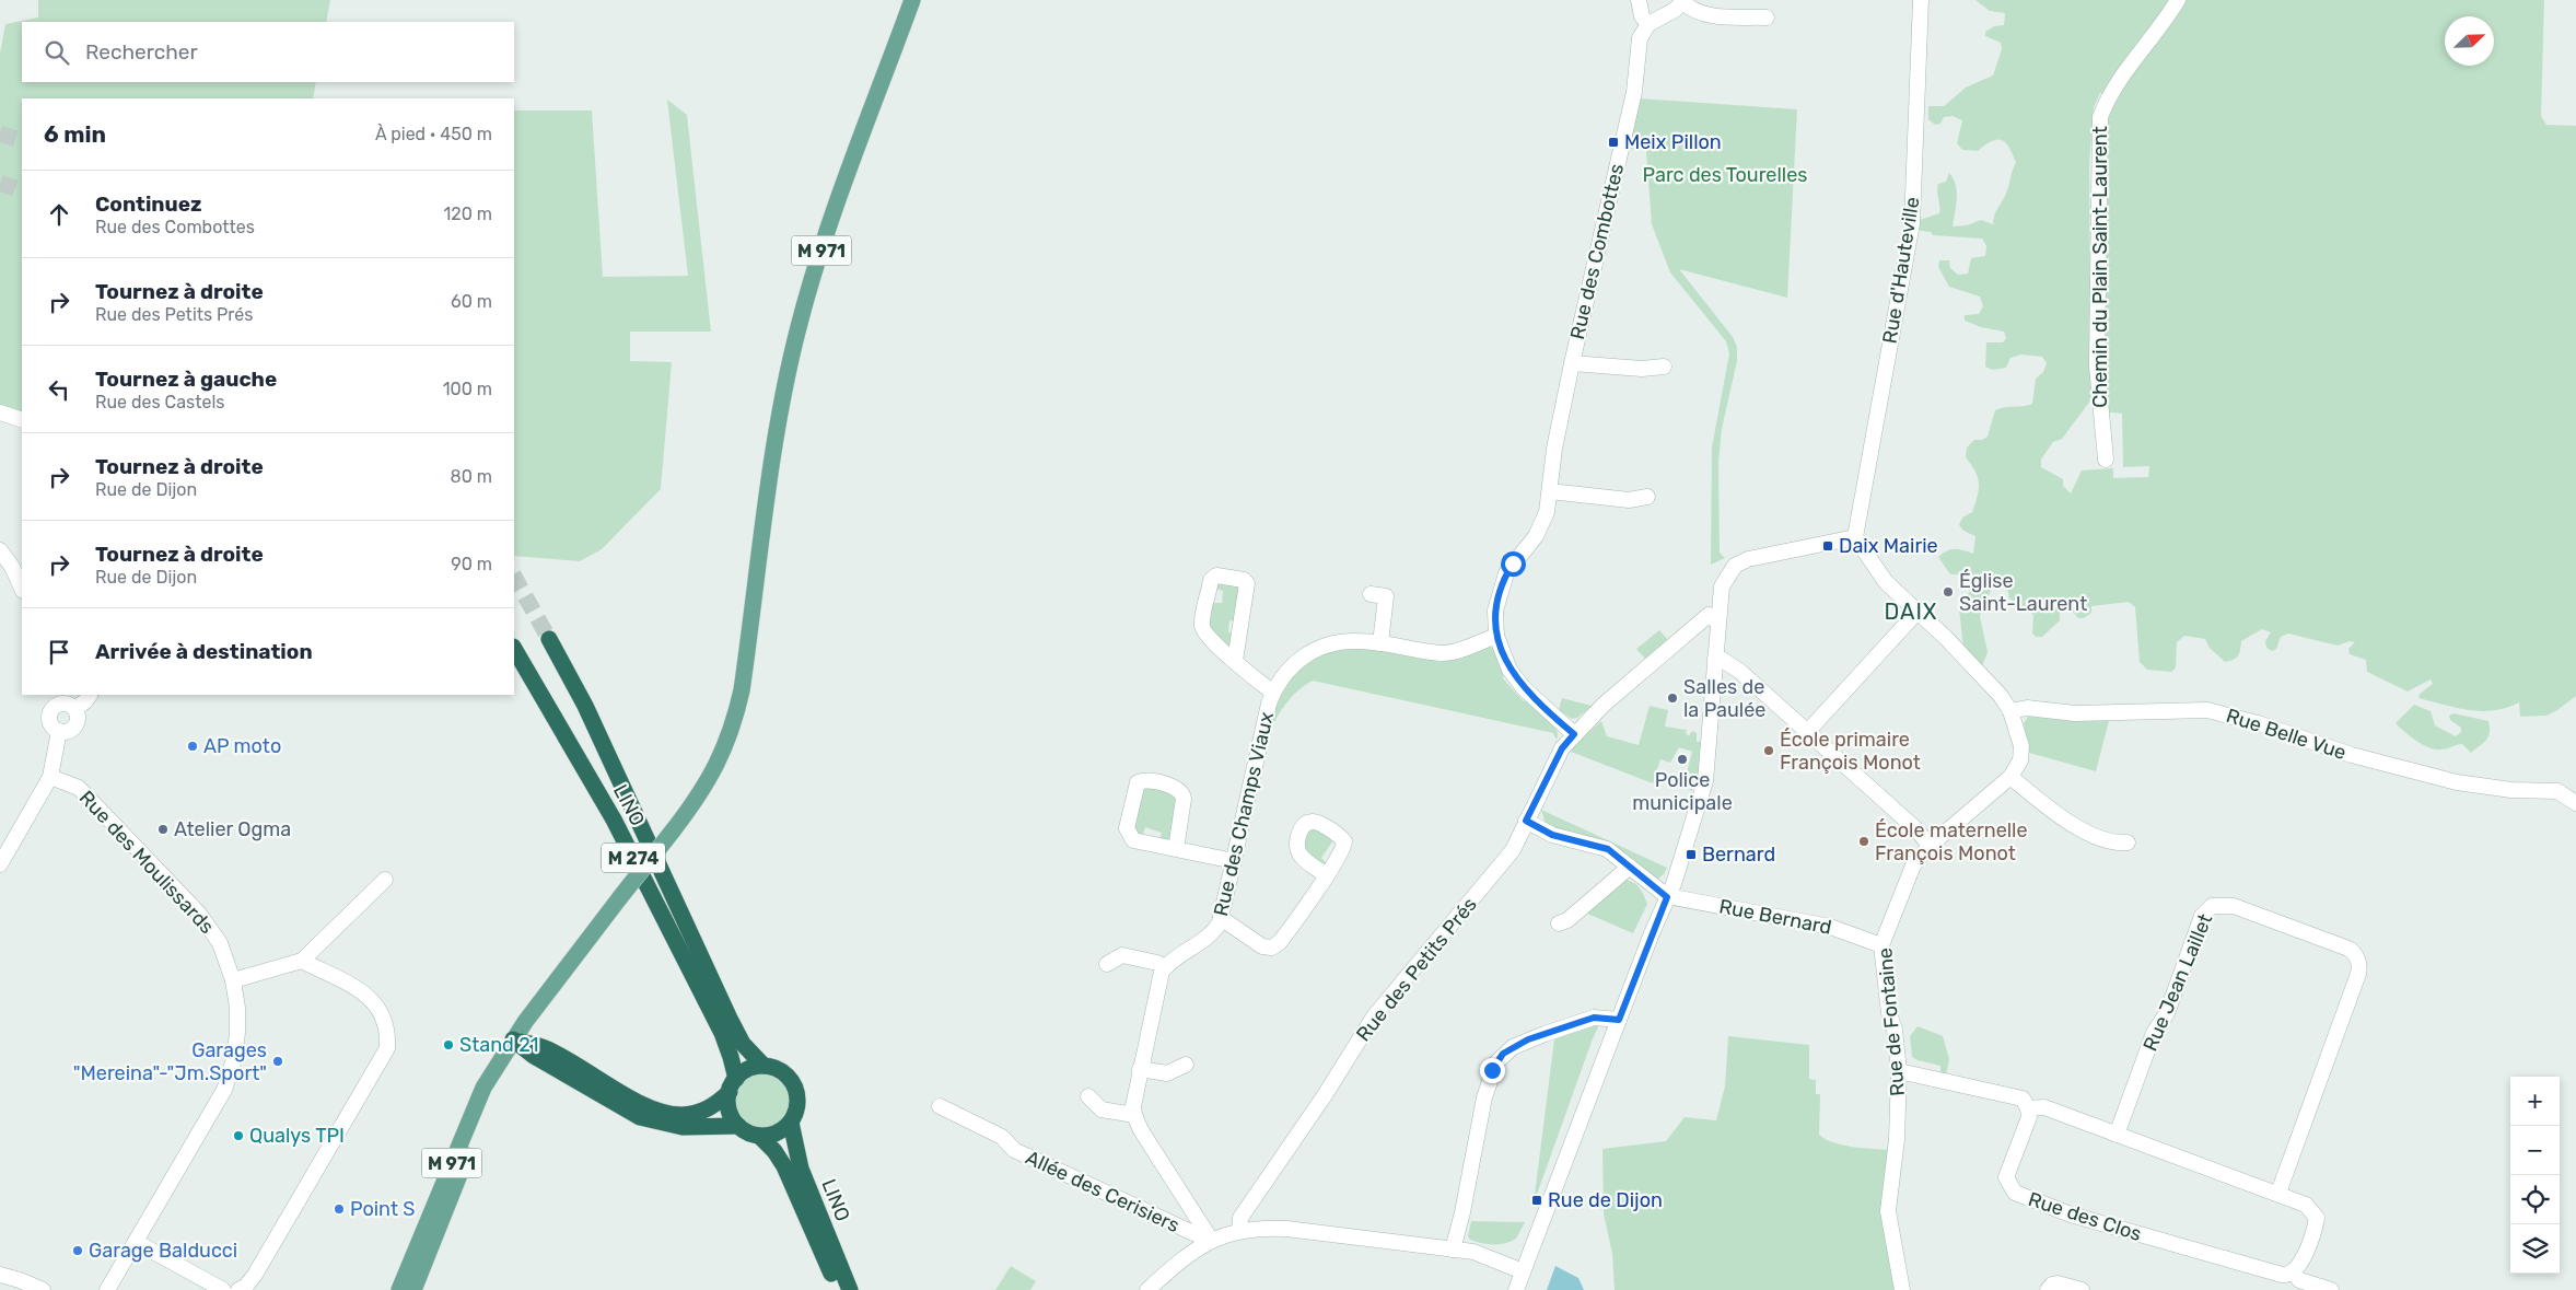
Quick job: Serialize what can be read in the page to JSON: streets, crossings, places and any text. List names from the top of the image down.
{
  "streets": {
    "highway": ["LINO", "M 274"],
    "main road": ["M 971"],
    "street": [
      "Rue des Combottes",
      "Chemin du Plain Saint-Laurent",
      "Rue d'Hauteville",
      "Rue Belle Vue",
      "Rue des Champs Viaux",
      "Rue des Moulissards",
      "Rue Bernard",
      "Rue des Petits Prés",
      "Rue Jean Laillet",
      "Rue de Fontaine",
      "Allée des Cerisiers",
      "Rue des Clos"
    ]
  },
  "crossings": [
    ["Rue des Combottes", "Rue des Champs Viaux"],
    ["Rue des Combottes", "Rue des Petits Prés"],
    ["Rue d'Hauteville", "Rue de Fontaine"],
    ["Rue Belle Vue", "Rue de Fontaine"],
    ["Rue Bernard", "Rue de Fontaine"]
  ],
  "districts": ["DAIX"],
  "parks": ["Parc des Tourelles"],
  "places": {
    "transit": [
      "Meix Pillon",
      "Daix Mairie",
      "Bernard",
      "Rue de Dijon"
    ],
    "other": [
      "Église Saint-Laurent",
      "Salles de la Paulée",
      "AP moto",
      "École primaire François Monot",
      "Police municipale",
      "Atelier Ogma",
      "École maternelle François Monot",
      "Stand 21",
      "Garages \"Mereina\"-\"Jm.Sport\"",
      "Qualys TPI",
      "Point S",
      "Garage Balducci"
    ]
  },
  "north": "top right",
  "page": {
    "search": "Rechercher",
    "heading": ["6 min", "À pied · 450 m"],
    "list": [
      ["Continuez", "Rue des Combottes", "120 m"],
      ["Tournez à droite", "Rue des Petits Prés", "60 m"],
      ["Tournez à gauche", "Rue des Castels", "100 m"],
      ["Tournez à droite", "Rue de Dijon", "80 m"],
      ["Tournez à droite", "Rue de Dijon", "90 m"],
      "Arrivée à destination"
    ],
    "map_buttons": ["+", "−"]
  }
}
